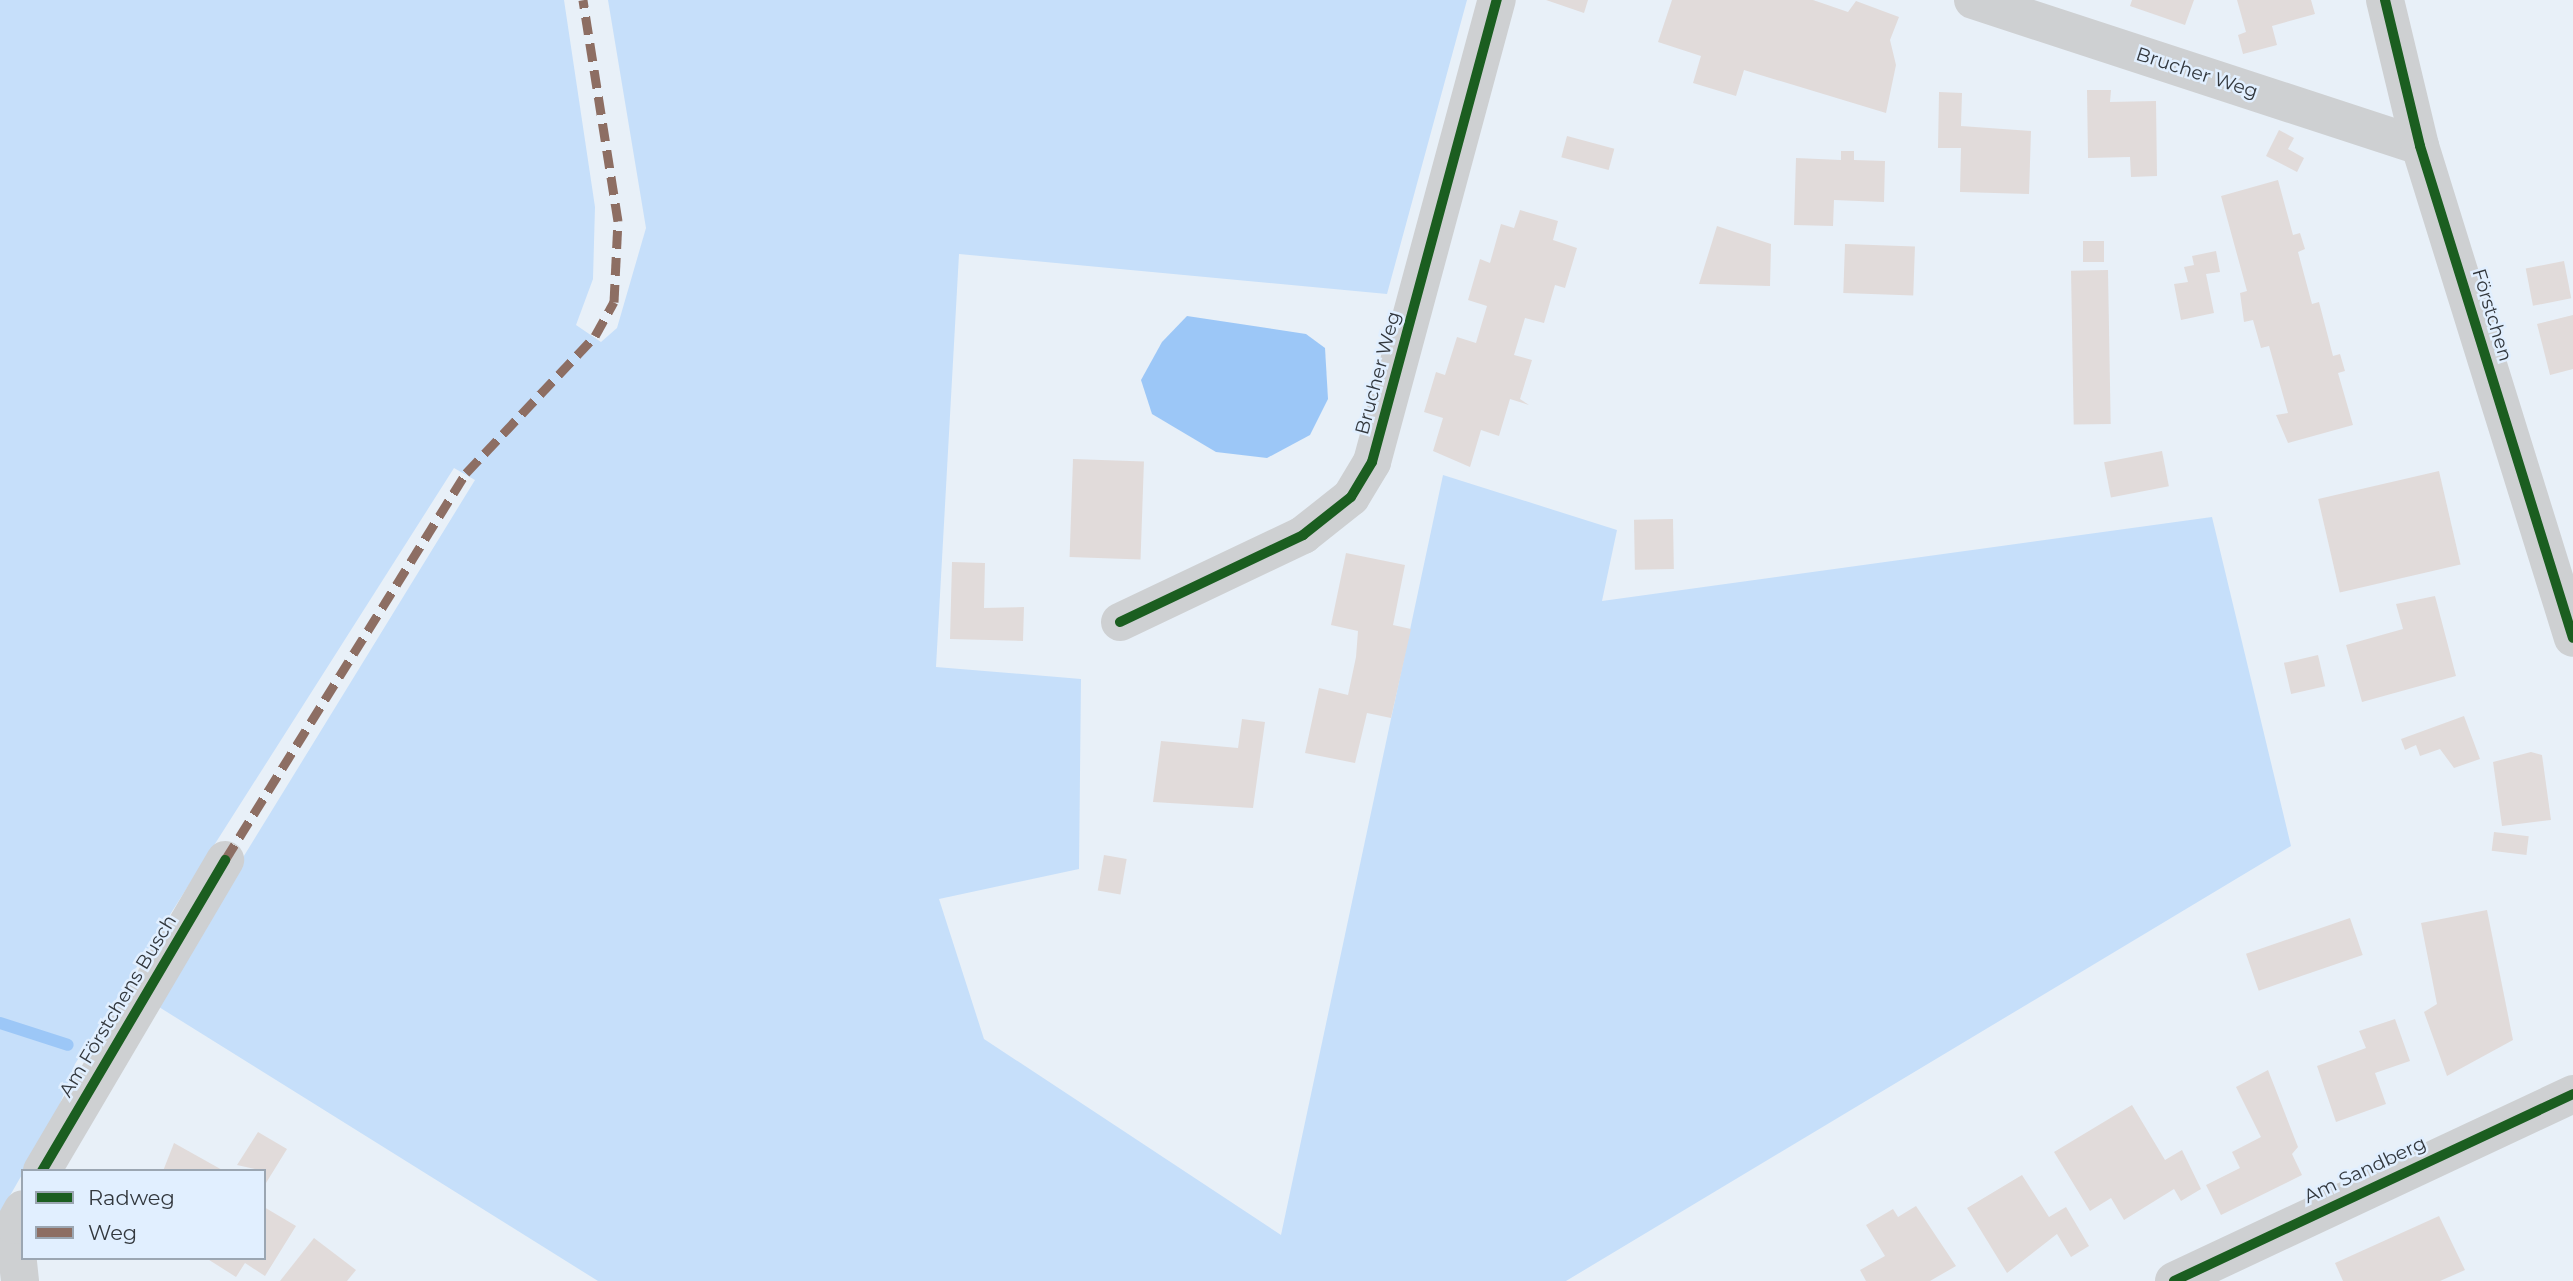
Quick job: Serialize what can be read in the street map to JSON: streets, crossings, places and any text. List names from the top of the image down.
{
  "streets": {
    "street": [
      "Brucher Weg",
      "Förstchen",
      "Am Förstchens Busch",
      "Am Sandberg"
    ]
  },
  "crossings": [
    ["Brucher Weg", "Förstchen"]
  ],
  "legend": ["Radweg", "Weg"]
}
